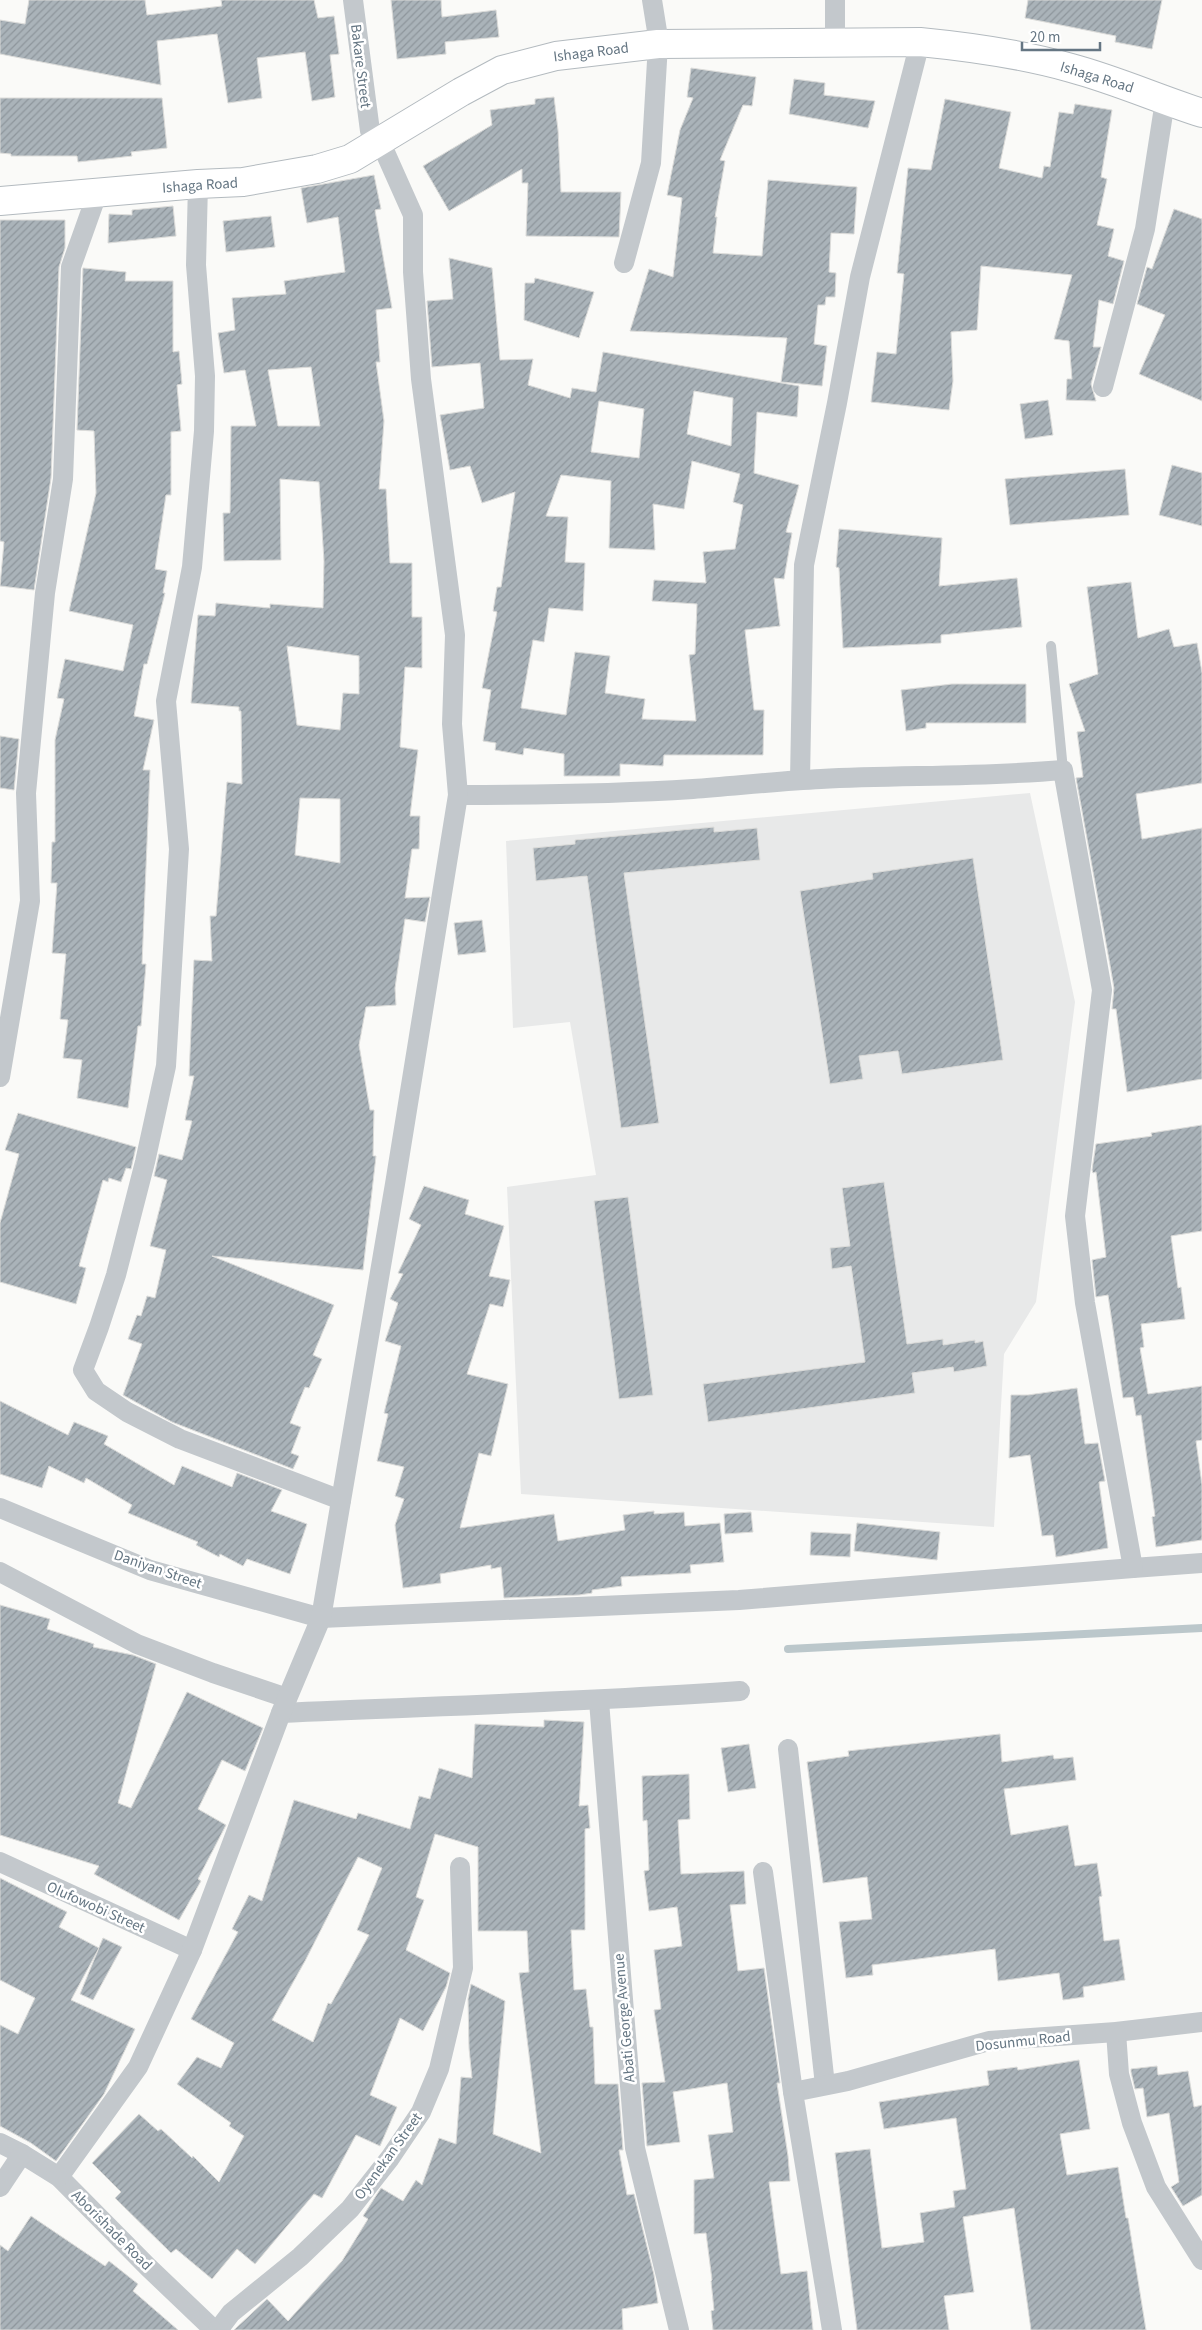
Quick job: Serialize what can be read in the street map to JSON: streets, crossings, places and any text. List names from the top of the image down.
{
  "streets": {
    "main road": ["Ishaga Road"],
    "street": [
      "Bakare Street",
      "Daniyan Street",
      "Olufowobi Street",
      "Abati George Avenue",
      "Dosunmu Road",
      "Oyenekan Street",
      "Aborishade Road"
    ]
  },
  "crossings": [
    ["Ishaga Road", "Bakare Street"],
    ["Bakare Street", "Daniyan Street"],
    ["Bakare Street", "Olufowobi Street"],
    ["Bakare Street", "Aborishade Road"]
  ],
  "scale_bar": "20 m"
}
